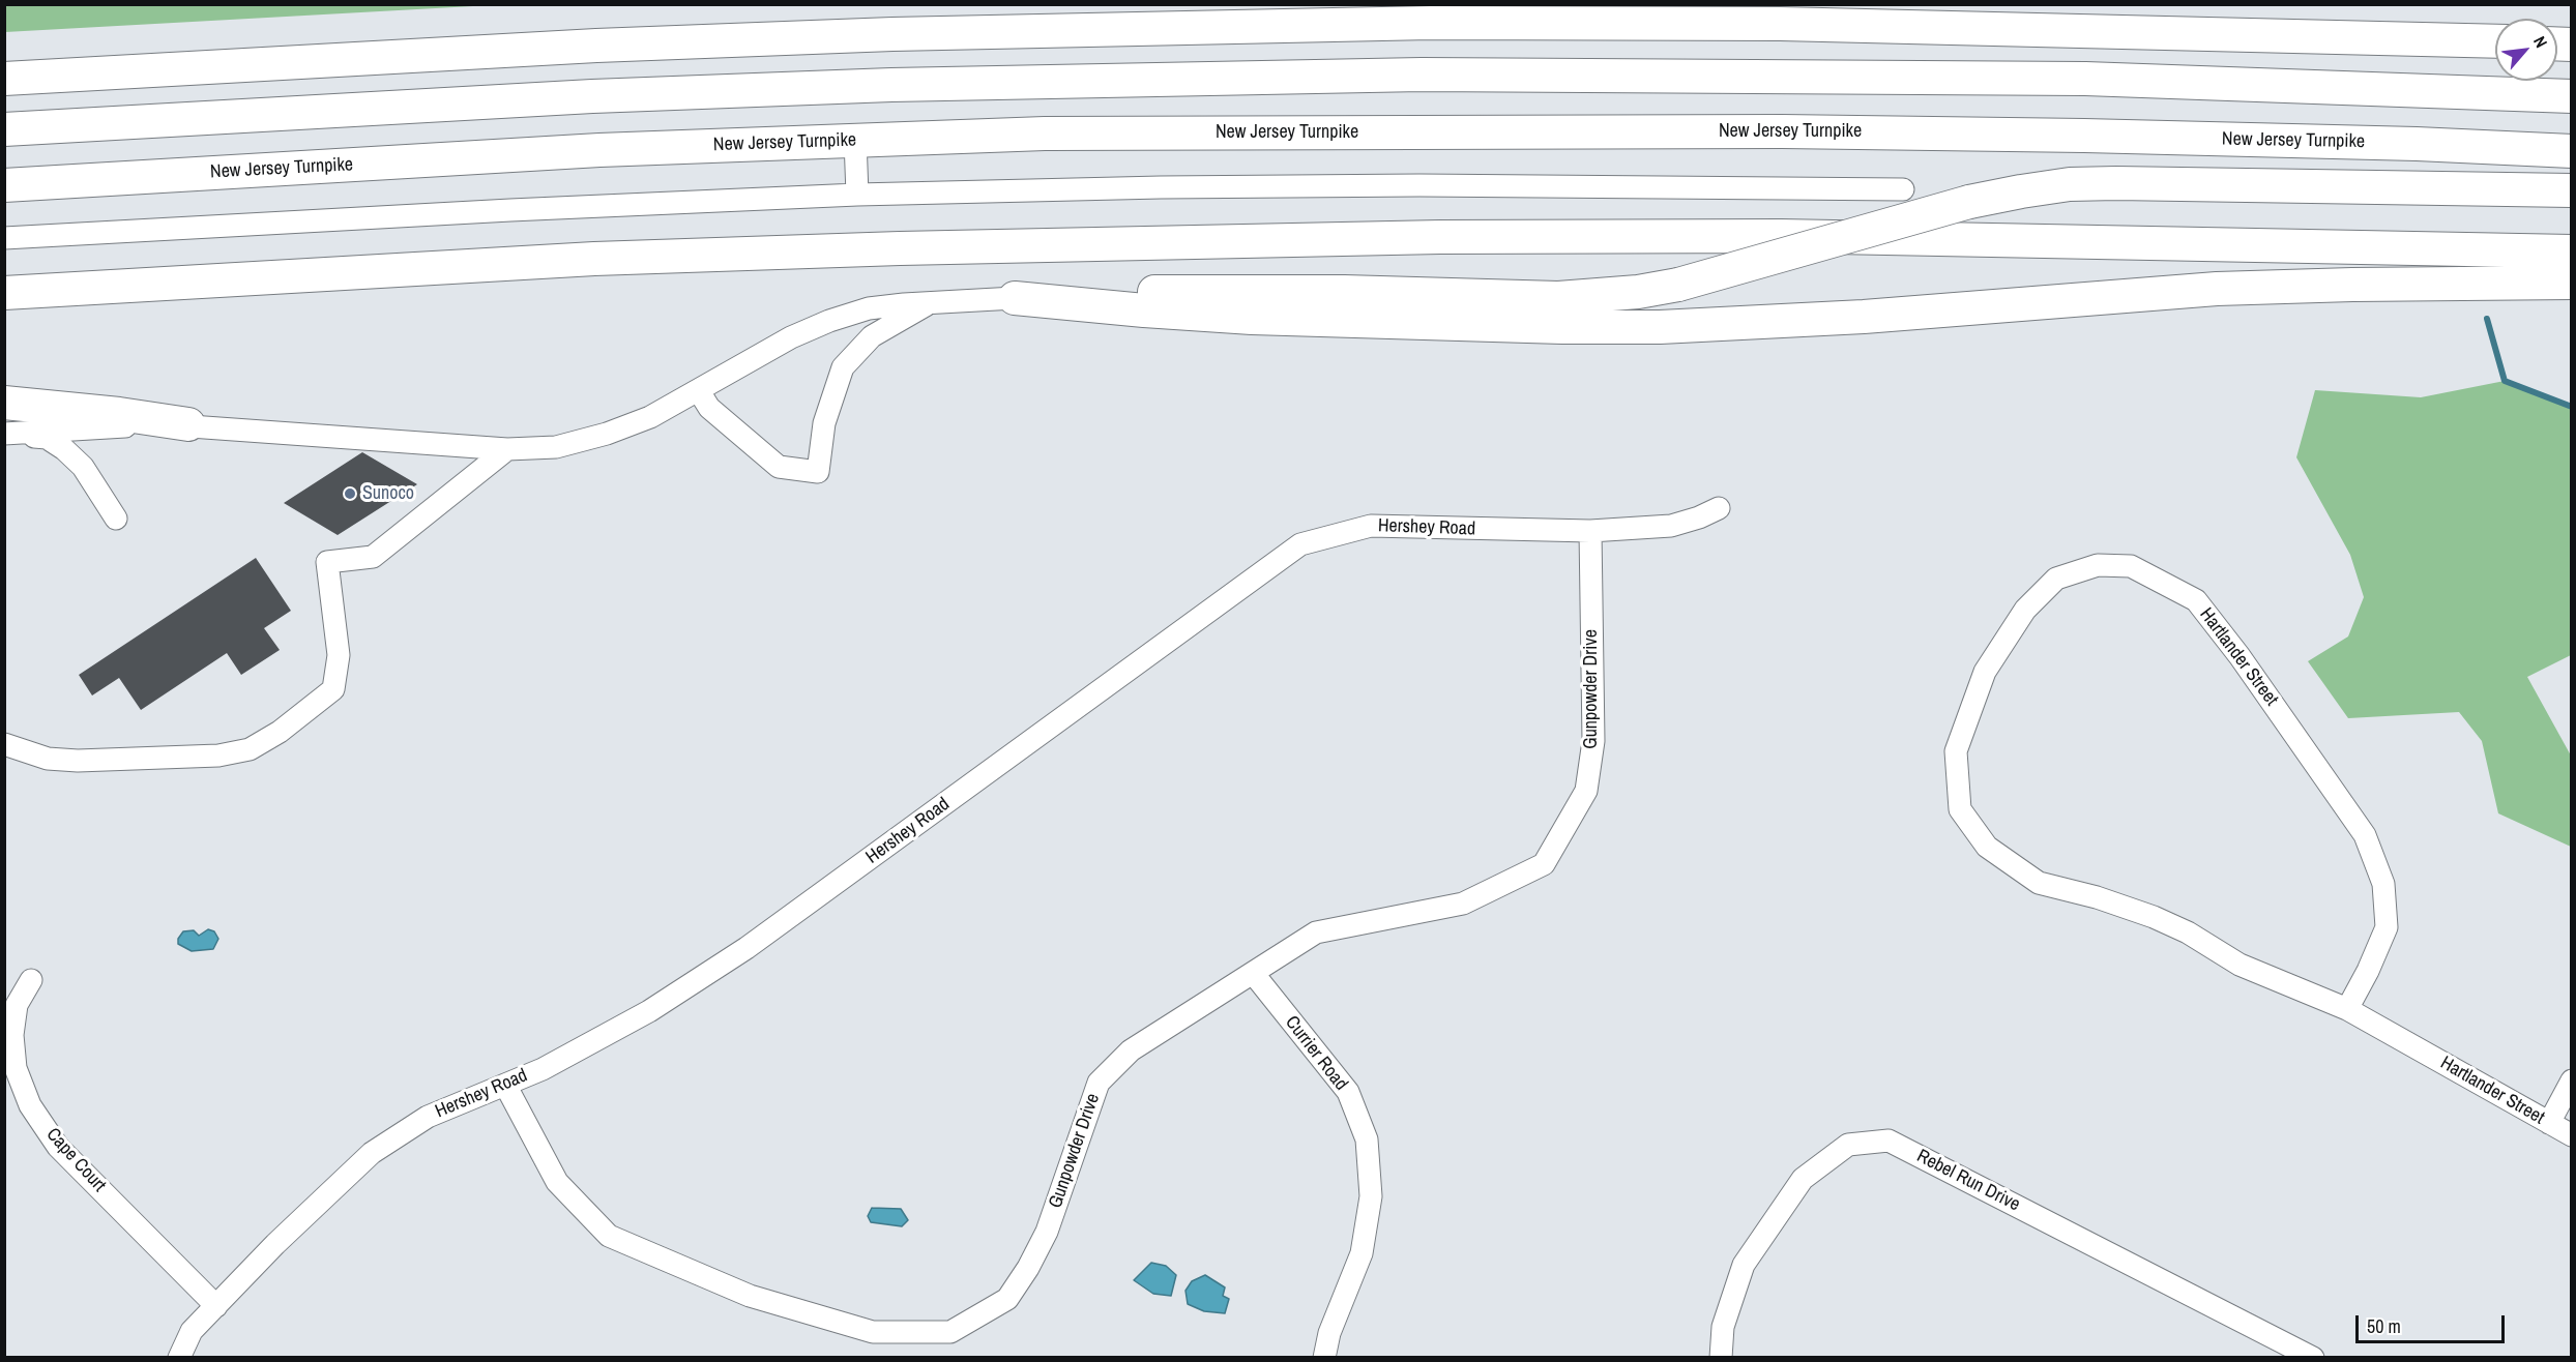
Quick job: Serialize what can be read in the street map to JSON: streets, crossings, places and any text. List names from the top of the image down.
{
  "streets": {
    "highway": ["New Jersey Turnpike"],
    "street": [
      "Hershey Road",
      "Hartlander Street",
      "Gunpowder Drive",
      "Currier Road",
      "Cape Court",
      "Rebel Run Drive"
    ]
  },
  "crossings": [
    ["Hershey Road", "Gunpowder Drive"],
    ["Hershey Road", "Cape Court"],
    ["Gunpowder Drive", "Currier Road"]
  ],
  "places": ["Sunoco"],
  "scale_bar": "50 m",
  "north": "top right"
}
